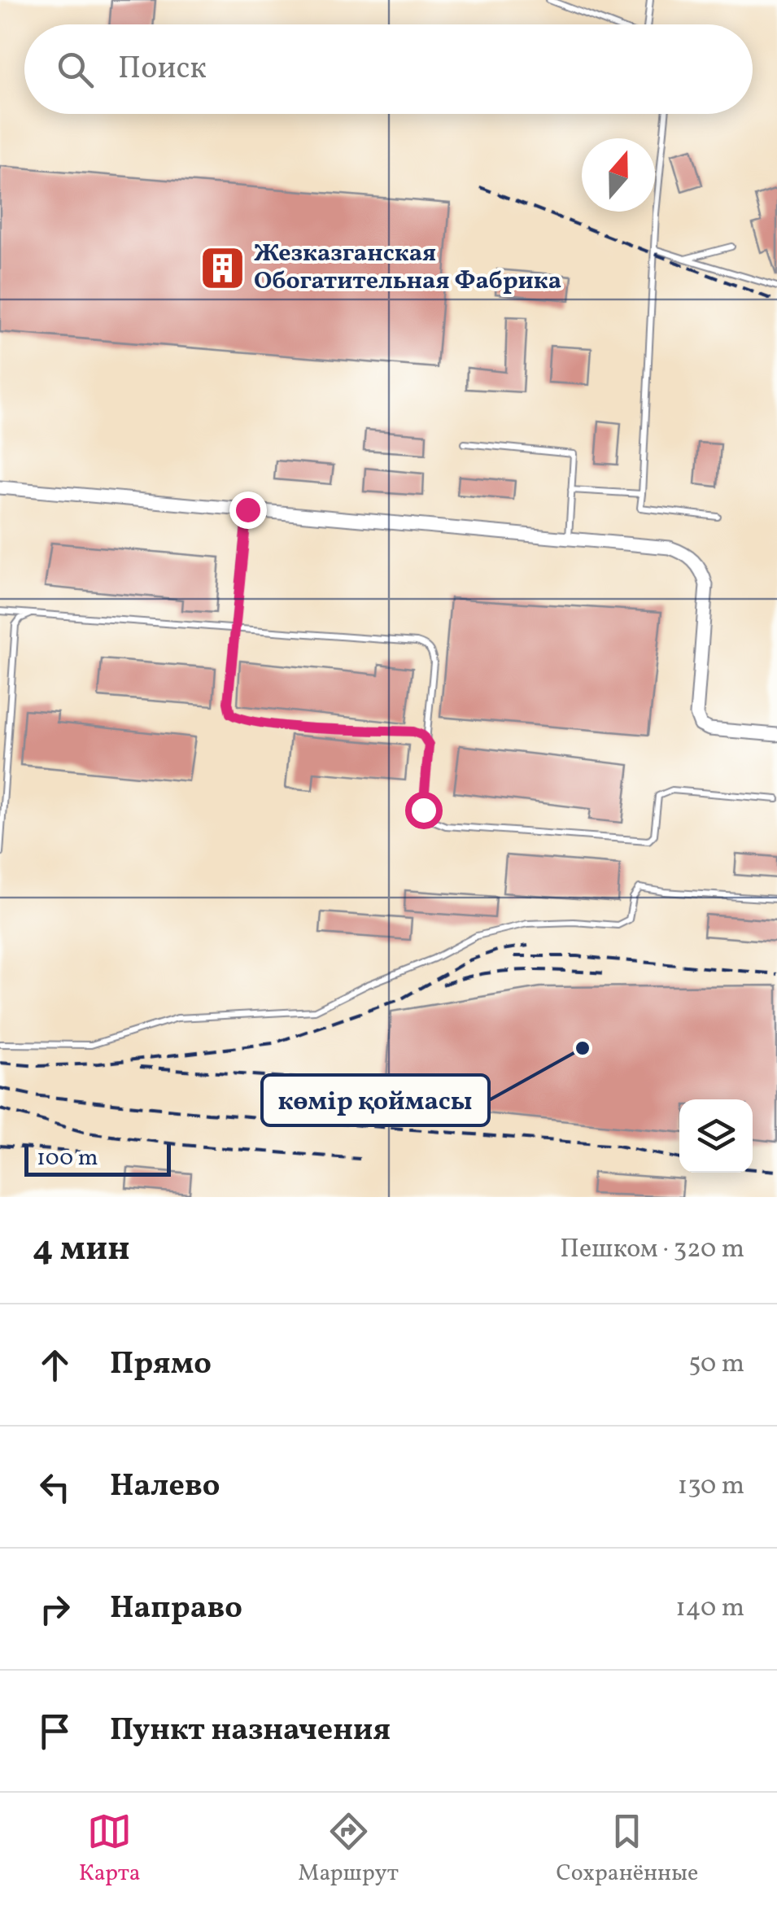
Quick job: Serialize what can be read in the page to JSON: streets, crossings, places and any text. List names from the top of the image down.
{
  "places": {
    "building": ["Жезказганская Обогатительная Фабрика"],
    "other": ["көмір қоймасы"]
  },
  "scale_bar": "100 m",
  "north": "top",
  "page": {
    "search": "Поиск",
    "scale": "100 m",
    "heading": ["4 мин", "Пешком · 320 m"],
    "list": [
      ["Прямо", "50 m"],
      ["Налево", "130 m"],
      ["Направо", "140 m"],
      "Пункт назначения"
    ],
    "nav": ["Карта", "Маршрут", "Сохранённые"]
  }
}
